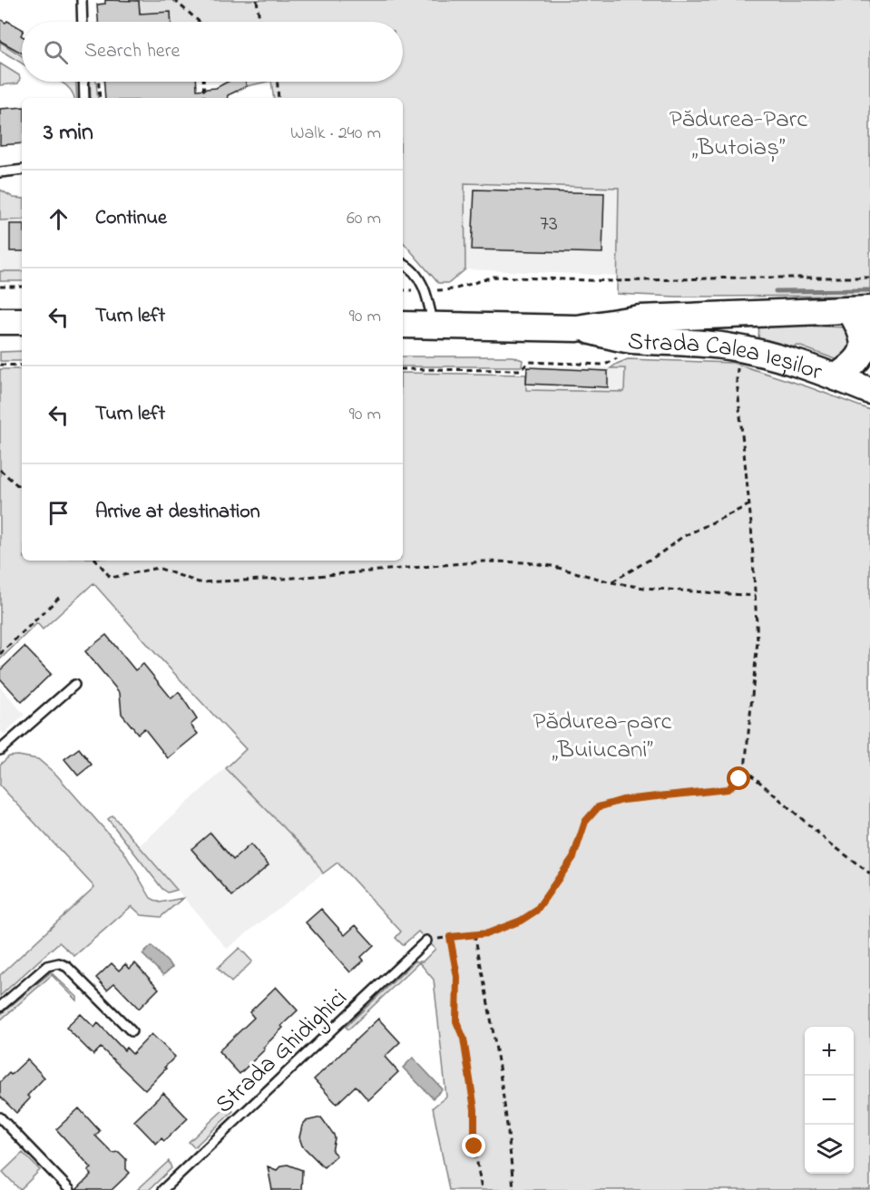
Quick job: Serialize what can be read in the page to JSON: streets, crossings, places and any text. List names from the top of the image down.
{
  "streets": {
    "main road": ["Strada Calea Ieșilor"],
    "lane": ["Strada Ghidighici"]
  },
  "parks": ["Pădurea-Parc „Butoiaș”", "Pădurea-parc „Buiucani”"],
  "house_numbers": ["73"],
  "page": {
    "search": "Search here",
    "heading": ["3 min", "Walk · 240 m"],
    "list": [
      ["Continue", "60 m"],
      ["Turn left", "90 m"],
      ["Turn left", "90 m"],
      "Arrive at destination"
    ],
    "map_buttons": ["+", "−"]
  }
}
